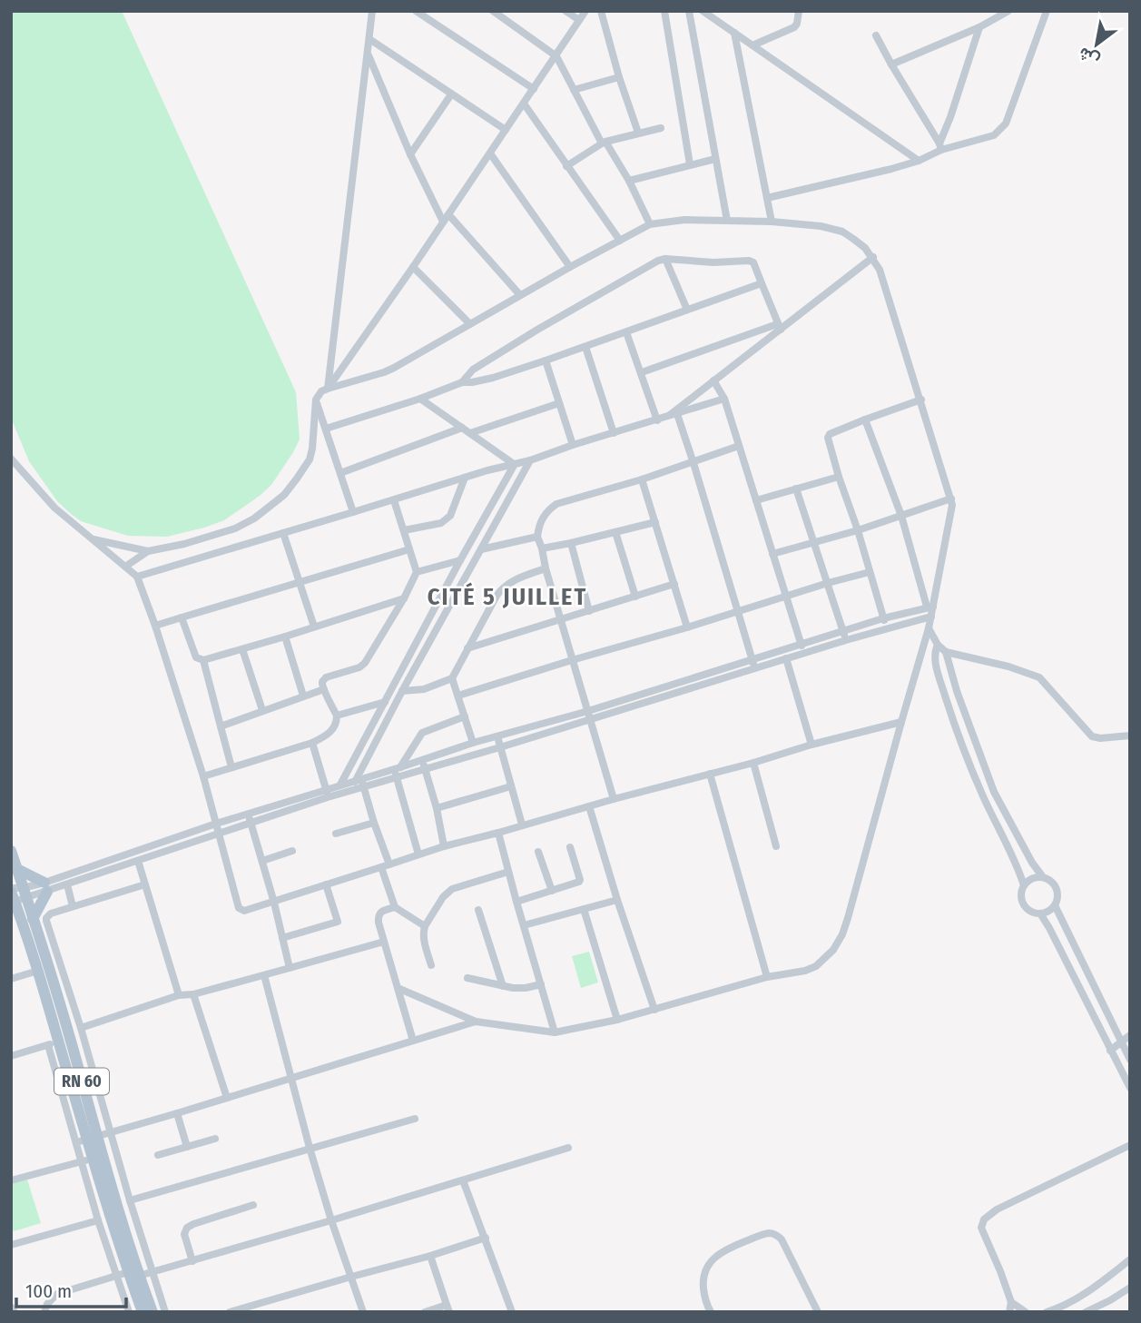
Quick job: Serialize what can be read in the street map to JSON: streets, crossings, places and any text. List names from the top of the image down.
{
  "streets": {
    "main road": ["RN 60"]
  },
  "districts": ["CITÉ 5 JUILLET"],
  "scale_bar": "100 m",
  "north": "bottom left"
}
